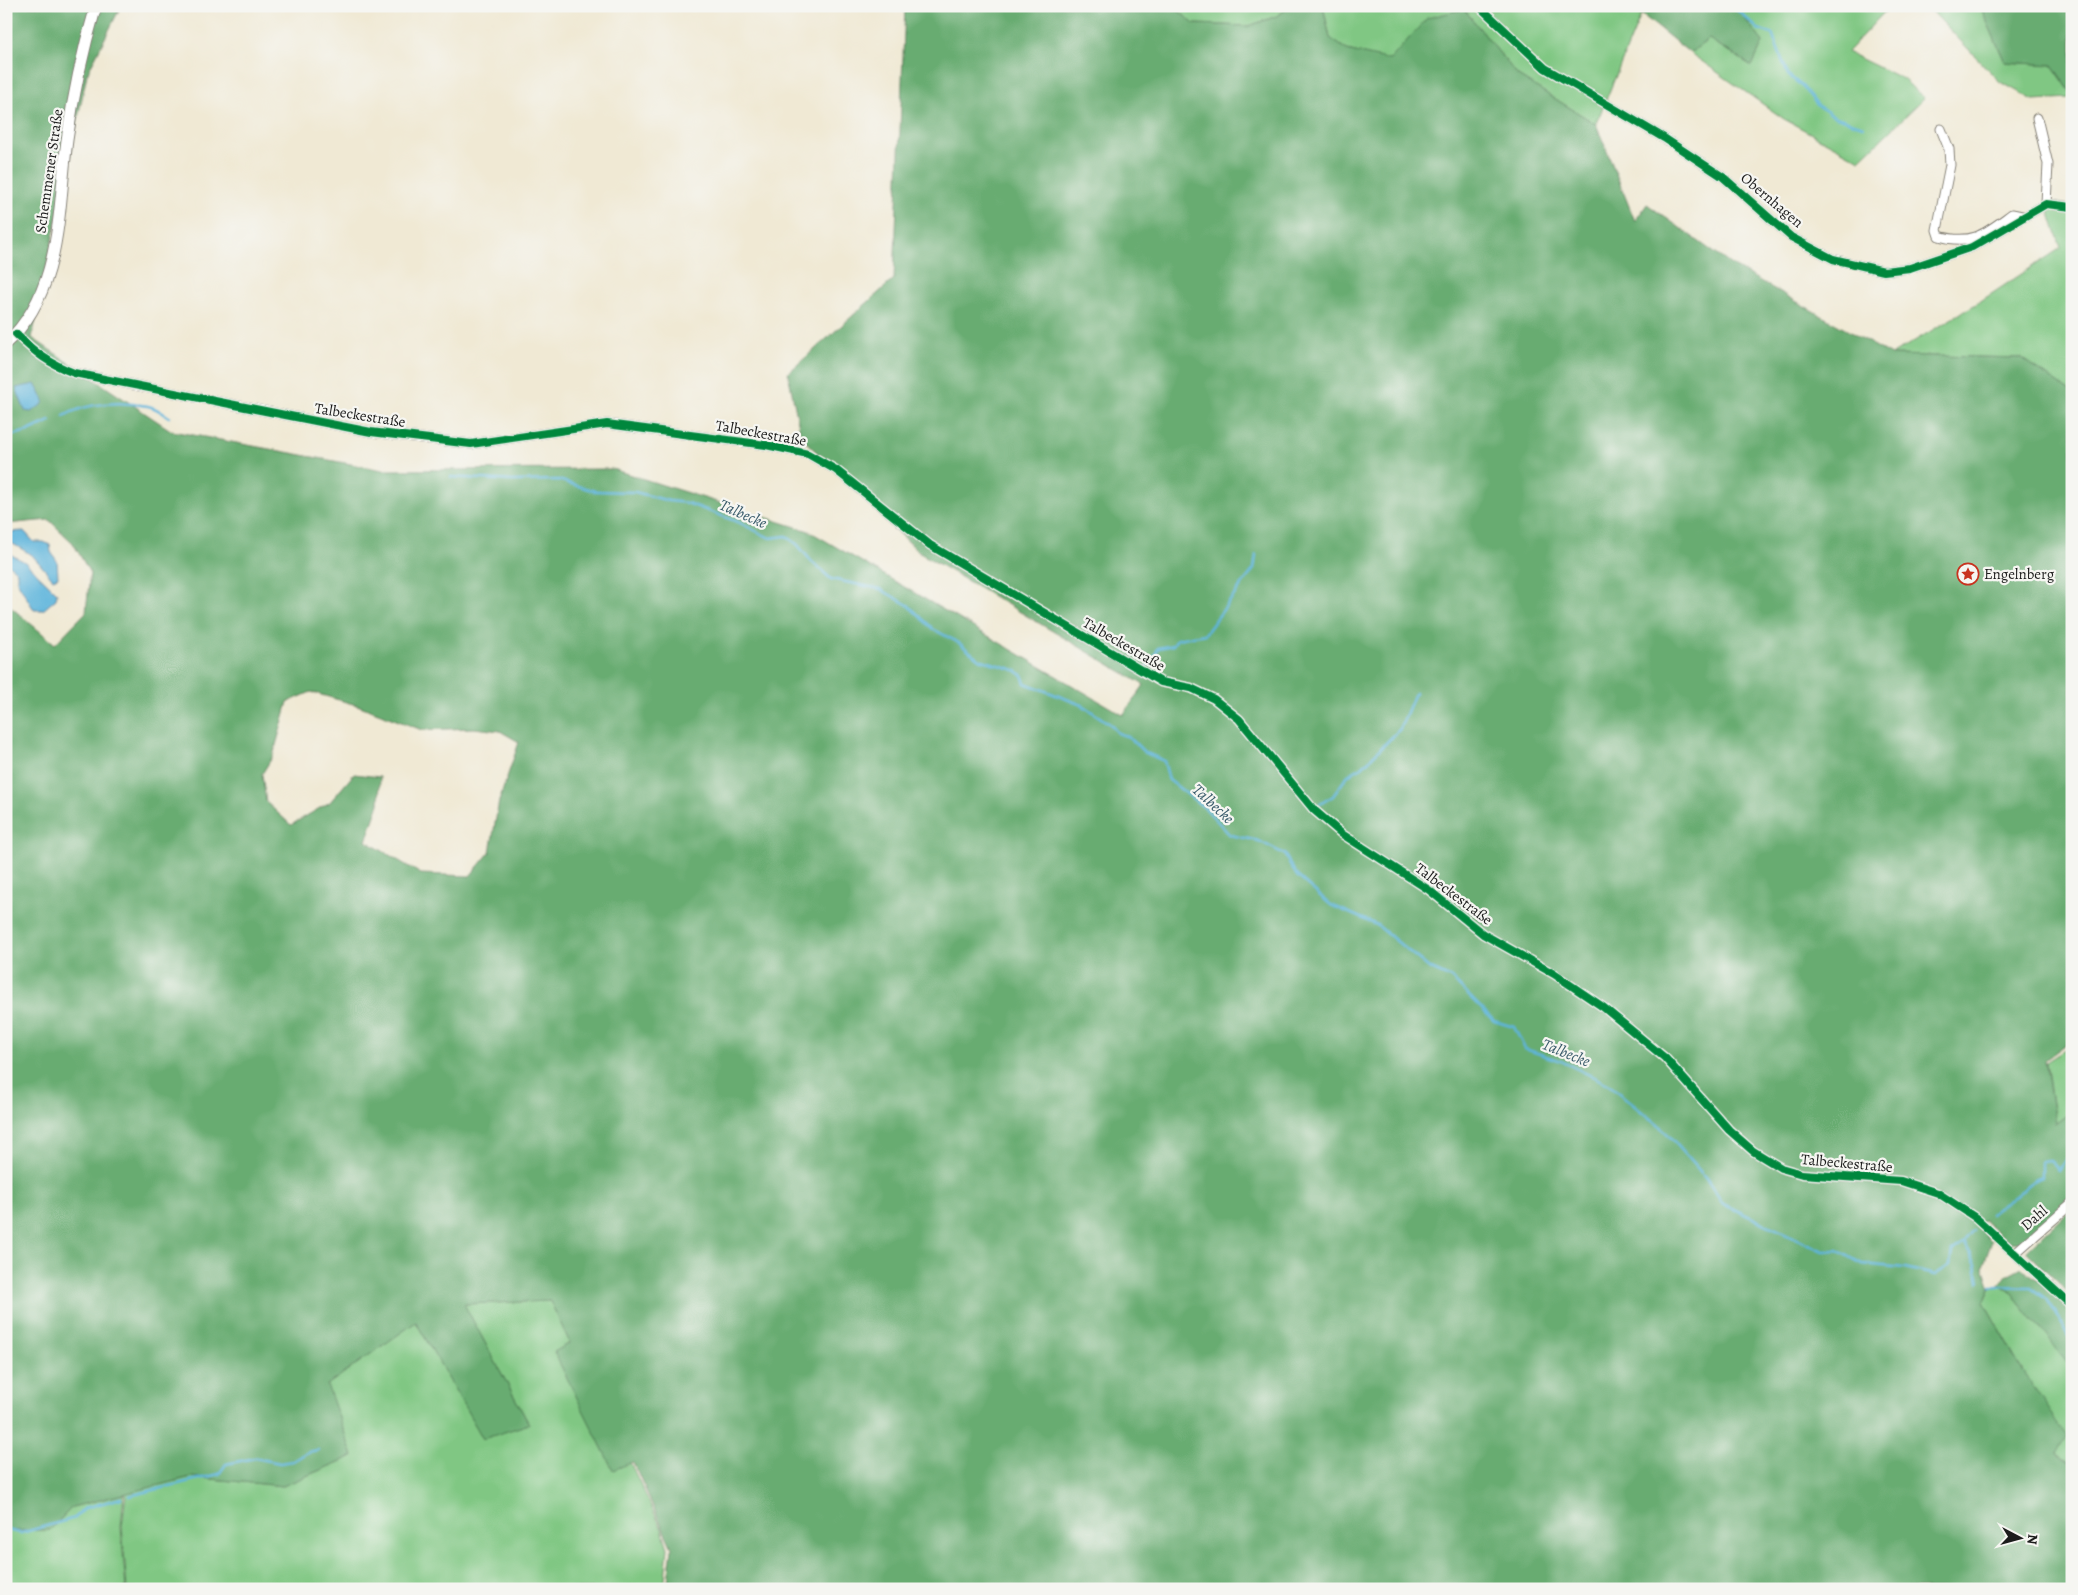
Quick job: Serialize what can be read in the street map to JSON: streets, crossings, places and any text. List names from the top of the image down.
{
  "streets": {
    "main road": ["Schemmener Straße"],
    "street": ["Obernhagen", "Talbeckestraße", "Dahl"]
  },
  "crossings": [
    ["Schemmener Straße", "Talbeckestraße"],
    ["Talbeckestraße", "Dahl"]
  ],
  "water": ["Talbecke"],
  "places": {
    "place": ["Engelnberg"]
  },
  "north": "right"
}
